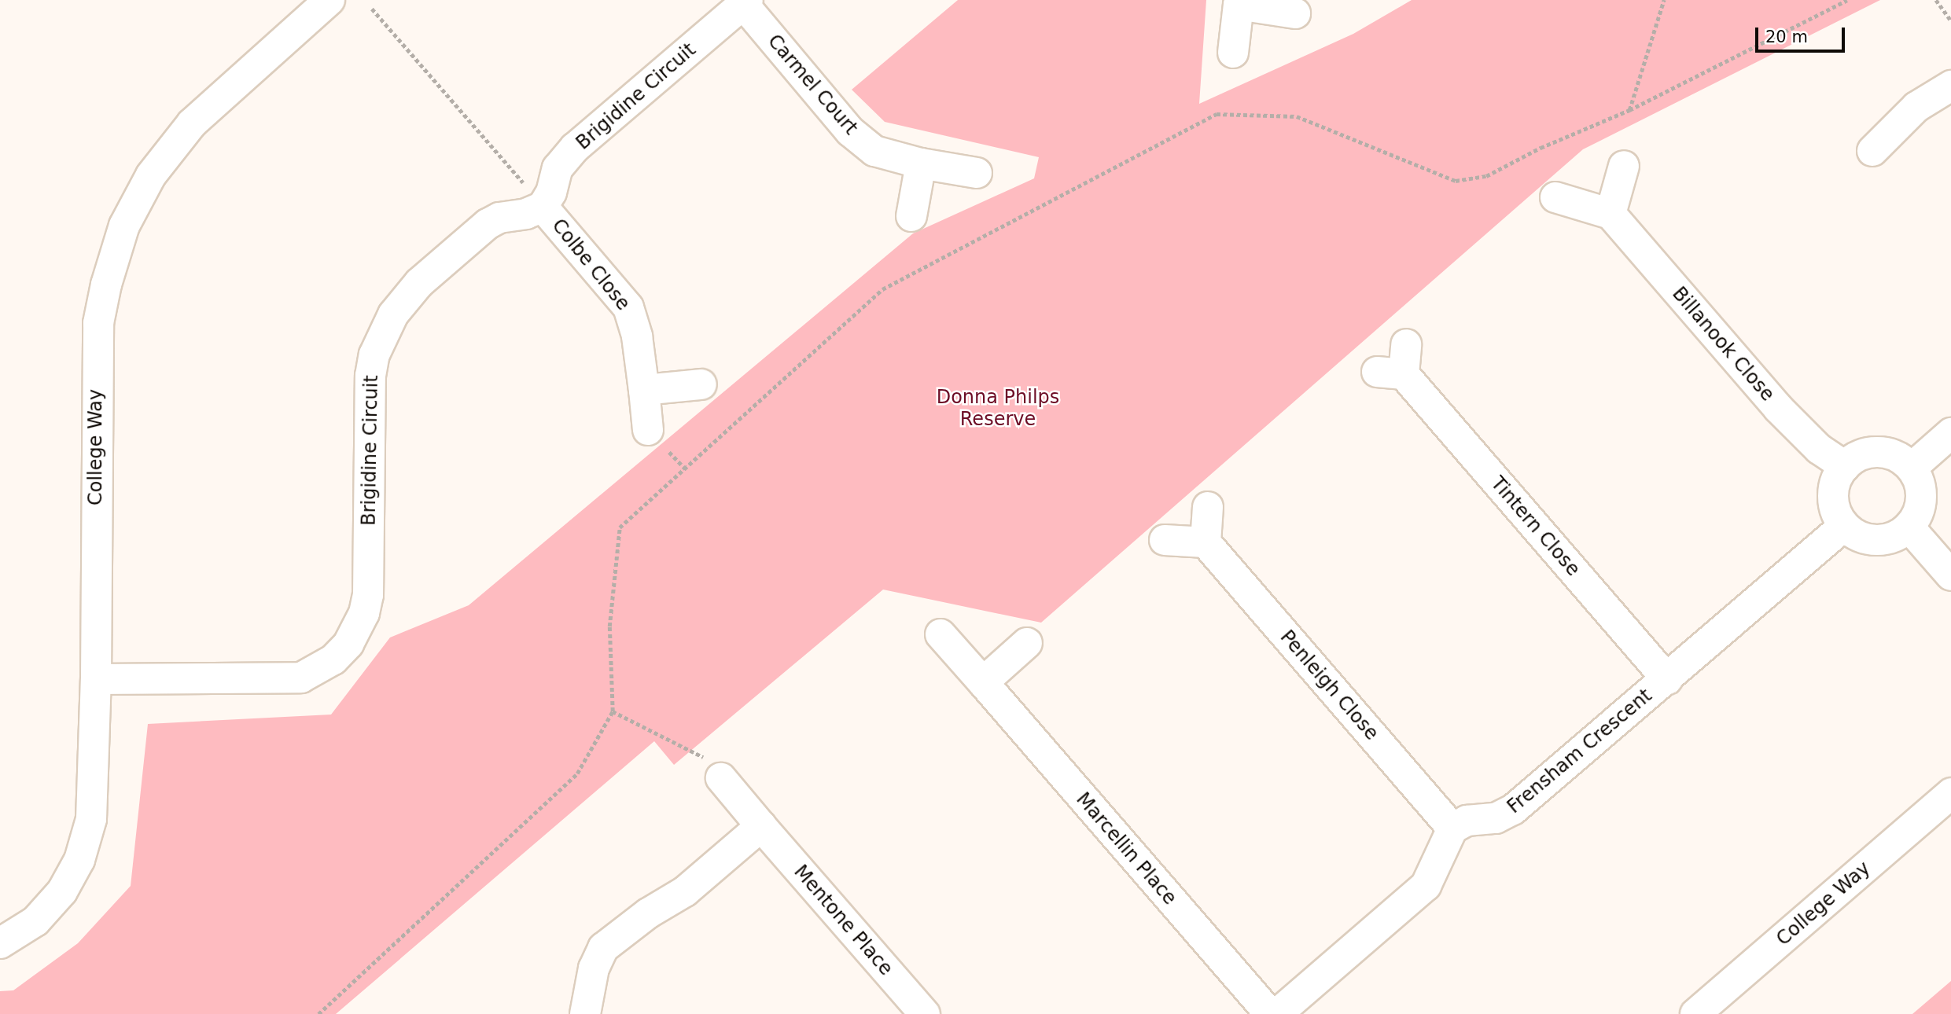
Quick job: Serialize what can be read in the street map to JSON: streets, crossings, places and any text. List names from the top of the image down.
{
  "streets": {
    "street": [
      "Carmel Court",
      "Brigidine Circuit",
      "Colbe Close",
      "Billanook Close",
      "College Way",
      "Tintern Close",
      "Penleigh Close",
      "Frensham Crescent",
      "Marcellin Place",
      "Mentone Place"
    ]
  },
  "crossings": [
    ["Carmel Court", "Brigidine Circuit"],
    ["Brigidine Circuit", "Colbe Close"],
    ["Brigidine Circuit", "College Way"],
    ["Billanook Close", "Frensham Crescent"],
    ["Tintern Close", "Frensham Crescent"],
    ["Penleigh Close", "Frensham Crescent"]
  ],
  "parks": ["Donna Philps Reserve"],
  "scale_bar": "20 m"
}
